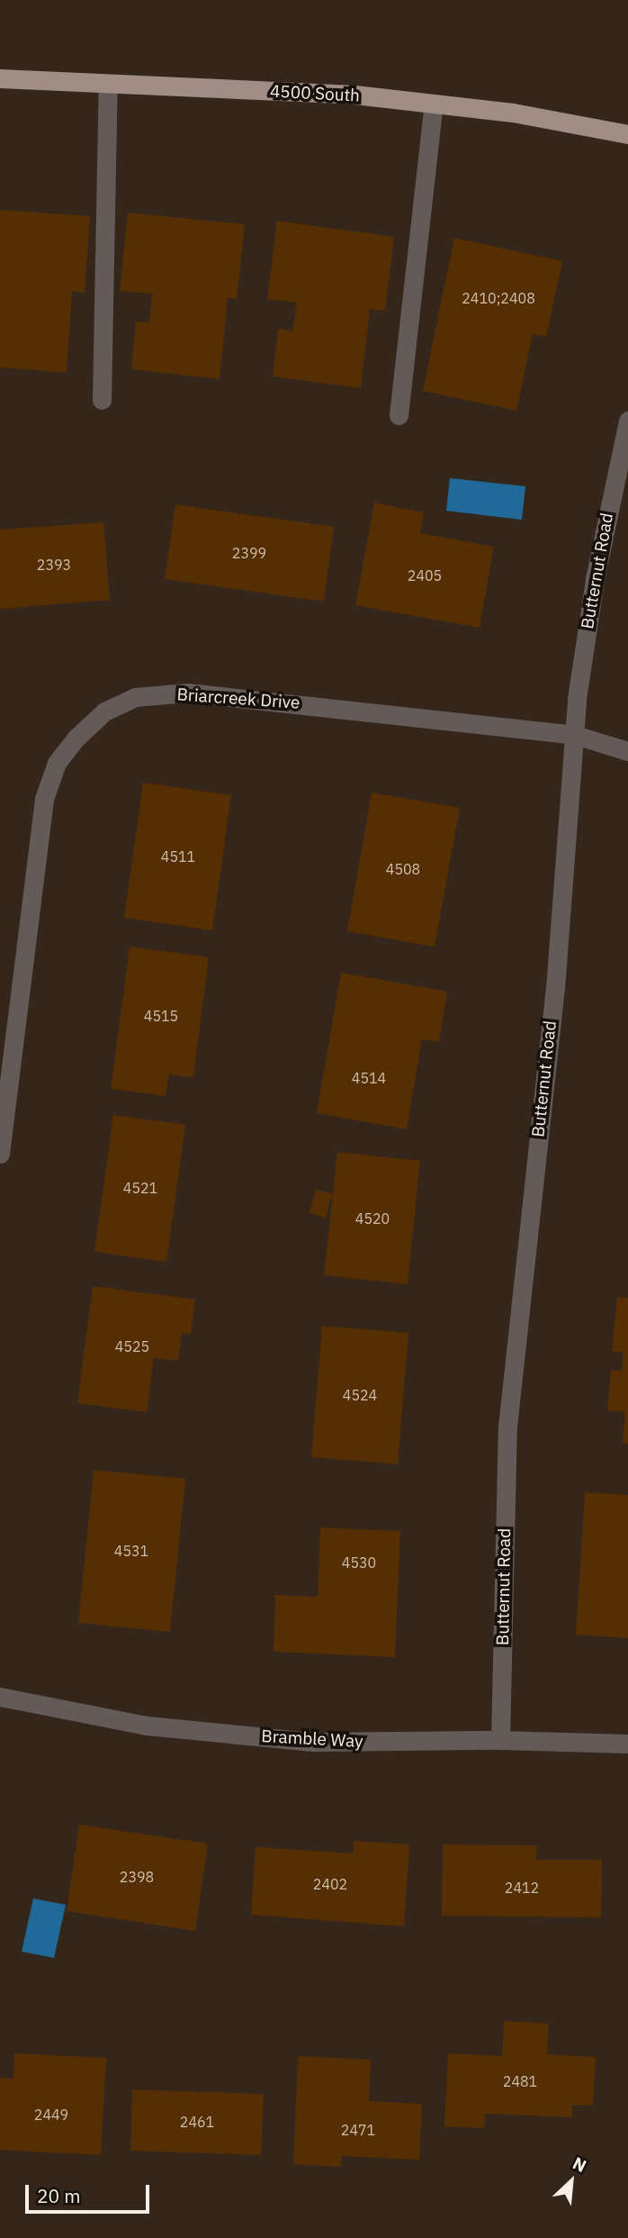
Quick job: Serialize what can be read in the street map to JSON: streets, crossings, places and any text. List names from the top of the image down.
{
  "streets": {
    "main road": ["4500 South"],
    "street": ["Butternut Road", "Briarcreek Drive", "Bramble Way"]
  },
  "crossings": [
    ["Butternut Road", "Briarcreek Drive"],
    ["Butternut Road", "Bramble Way"]
  ],
  "house_numbers": [
    "2410;2408",
    "2399",
    "2393",
    "2405",
    "4511",
    "4508",
    "4515",
    "4514",
    "4521",
    "4520",
    "4525",
    "4524",
    "4531",
    "4530",
    "2398",
    "2402",
    "2412",
    "2481",
    "2449",
    "2461",
    "2471"
  ],
  "scale_bar": "20 m",
  "north": "top right"
}
